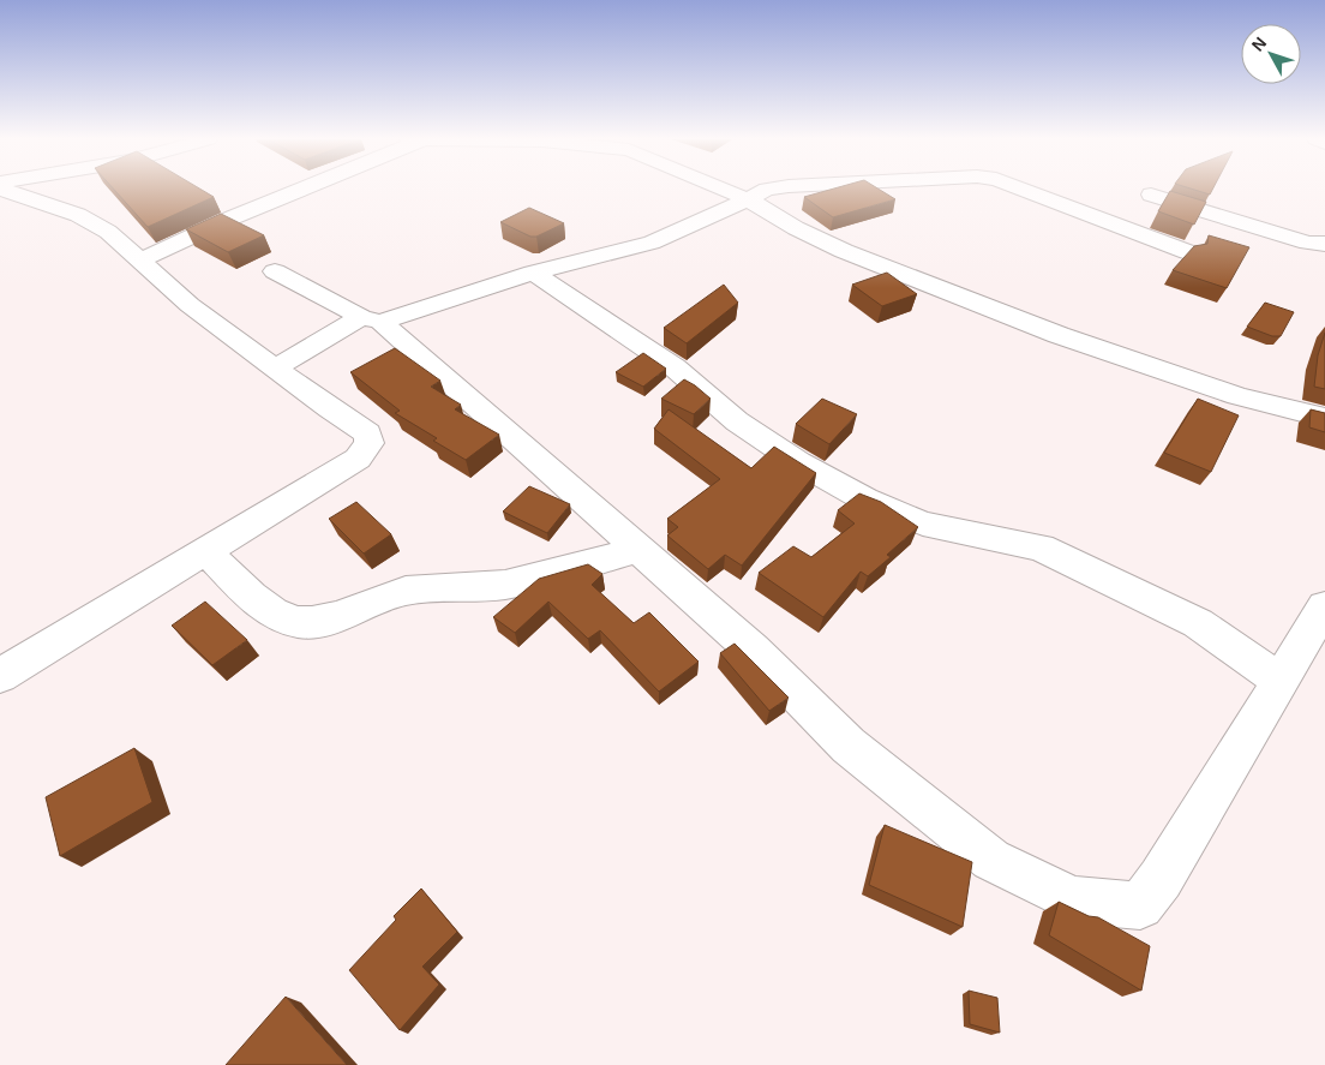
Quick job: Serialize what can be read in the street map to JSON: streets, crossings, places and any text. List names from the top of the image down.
{
  "north": "top left"
}
